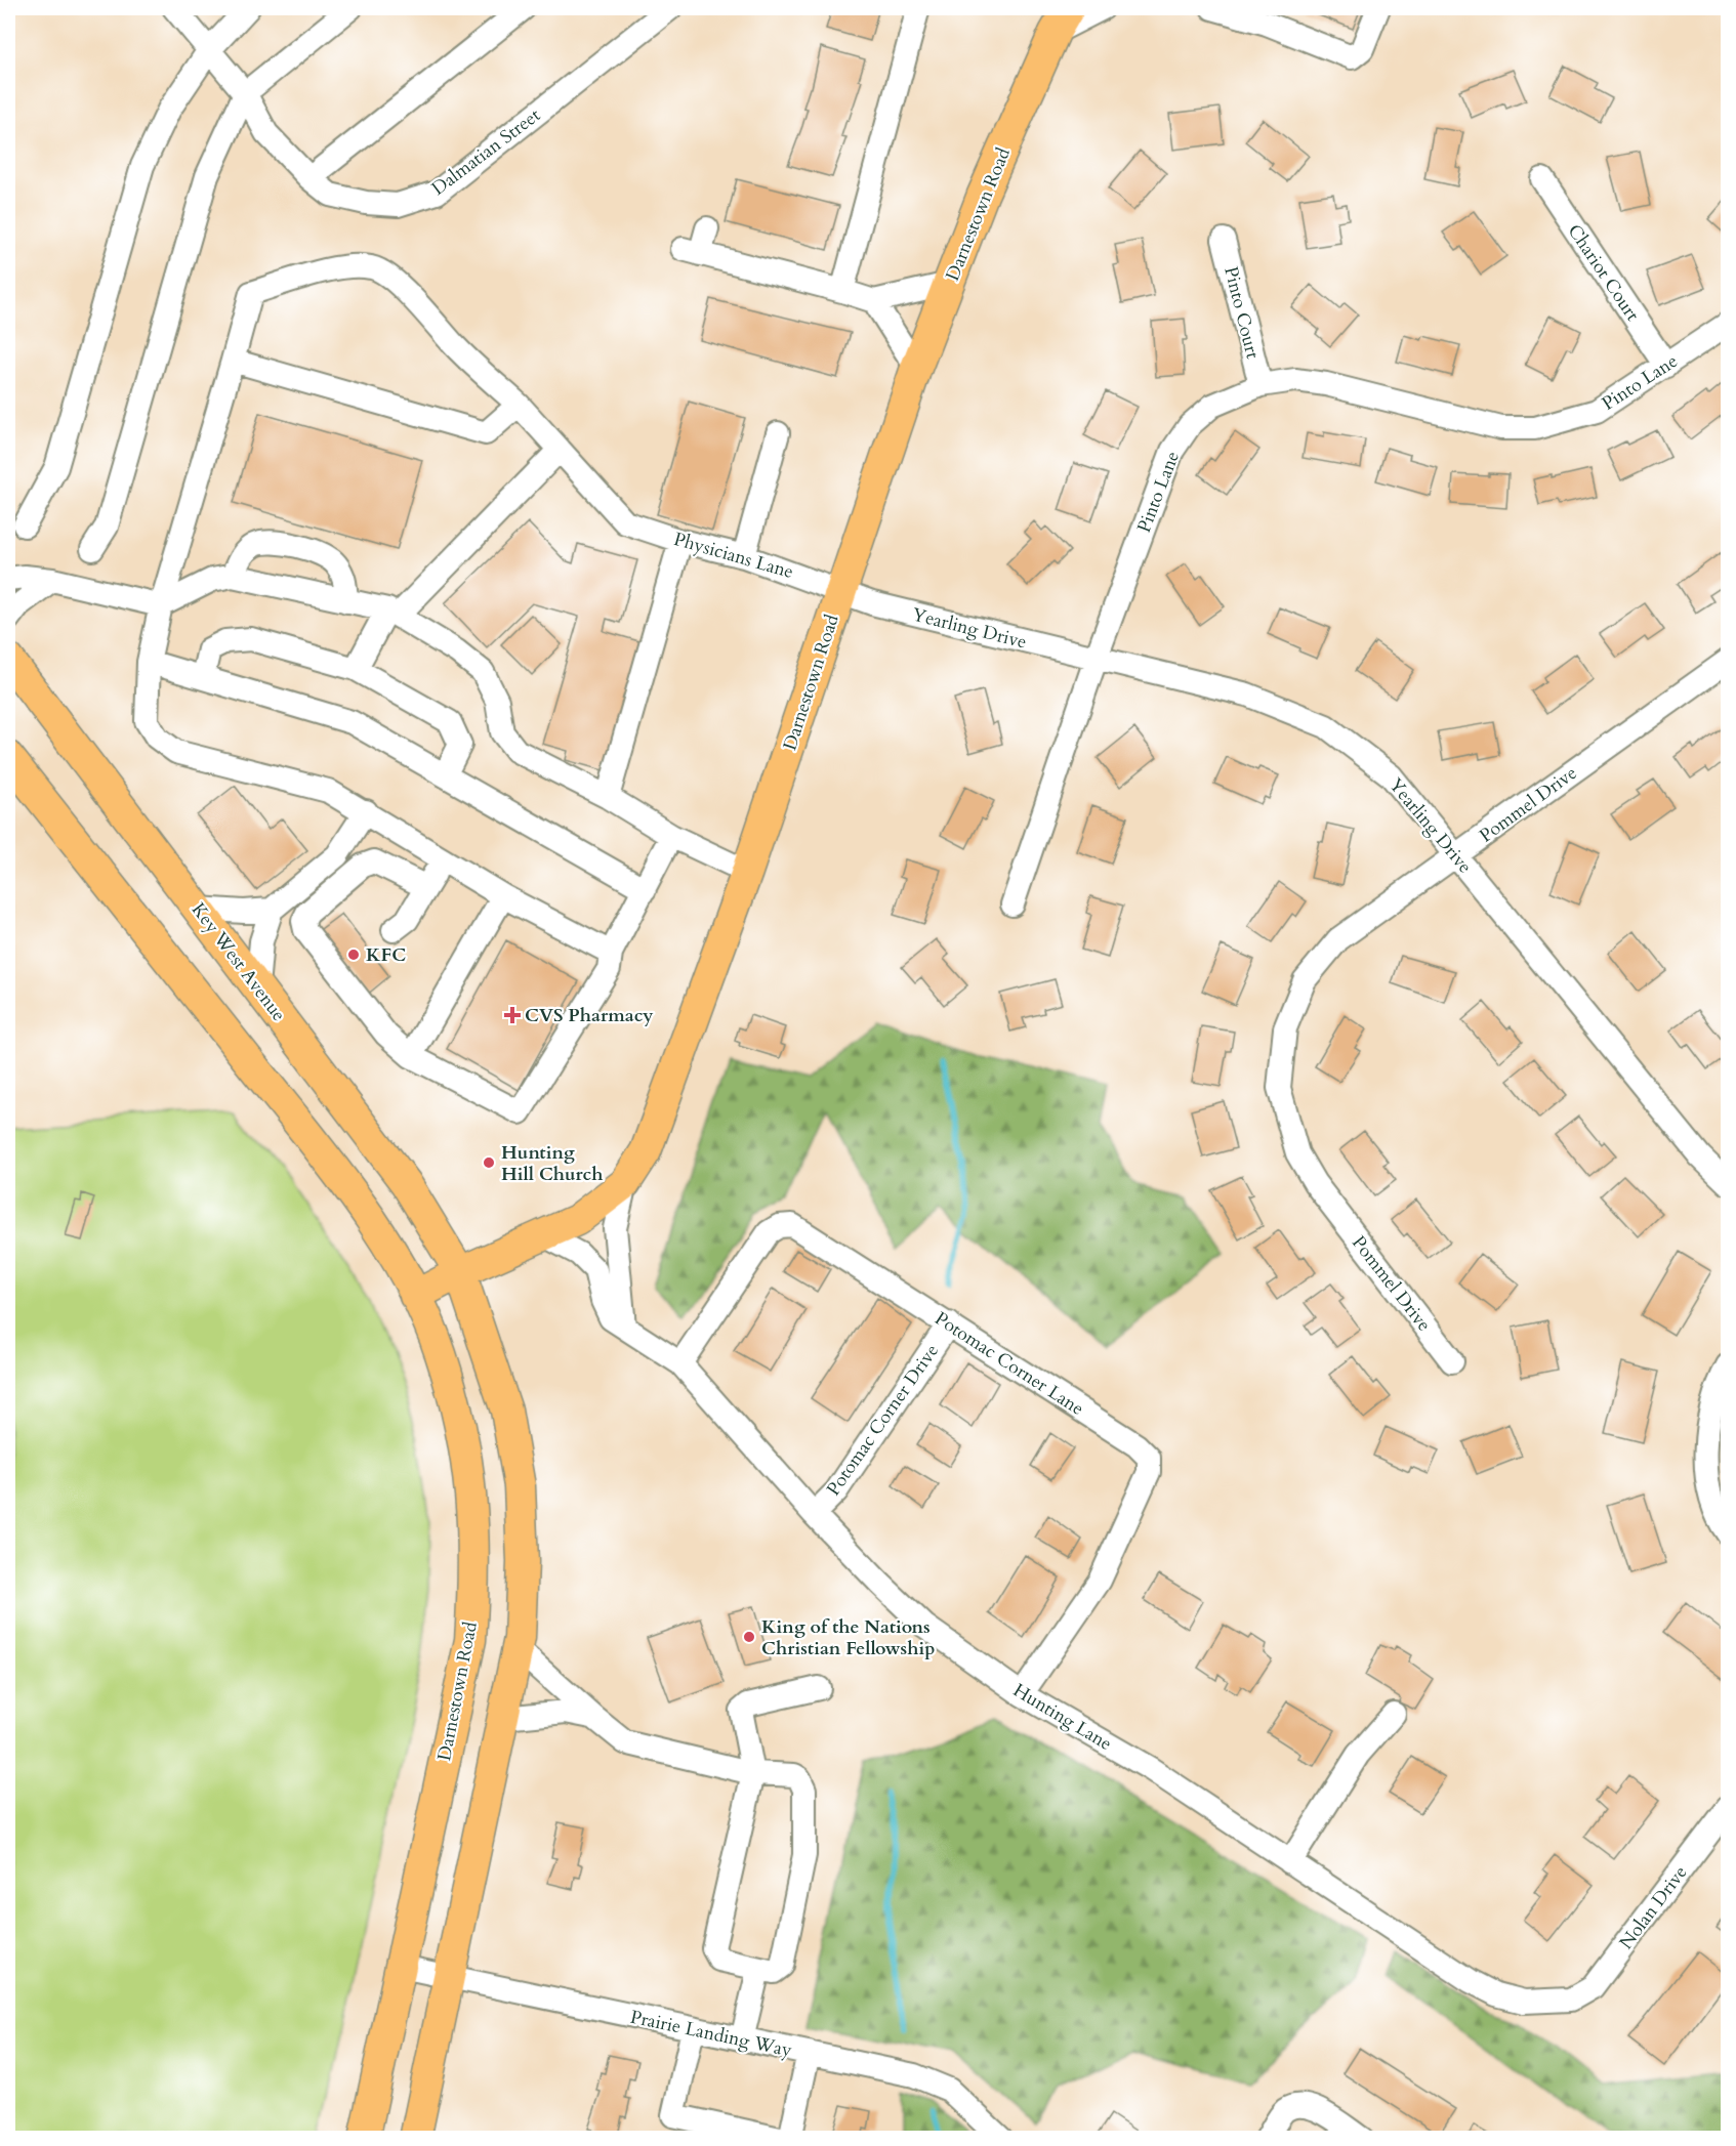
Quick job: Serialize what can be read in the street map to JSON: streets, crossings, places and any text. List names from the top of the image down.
{
  "streets": {
    "main road": ["Darnestown Road", "Key West Avenue"],
    "street": [
      "Dalmatian Street",
      "Chariot Court",
      "Pinto Court",
      "Pinto Lane",
      "Physicians Lane",
      "Yearling Drive",
      "Pommel Drive",
      "Potomac Corner Lane",
      "Potomac Corner Drive",
      "Hunting Lane",
      "Nolan Drive",
      "Prairie Landing Way"
    ]
  },
  "crossings": [
    ["Darnestown Road", "Physicians Lane"],
    ["Darnestown Road", "Yearling Drive"],
    ["Darnestown Road", "Key West Avenue"],
    ["Darnestown Road", "Hunting Lane"],
    ["Darnestown Road", "Prairie Landing Way"],
    ["Chariot Court", "Pinto Lane"],
    ["Pinto Court", "Pinto Lane"],
    ["Pinto Lane", "Yearling Drive"],
    ["Physicians Lane", "Yearling Drive"],
    ["Yearling Drive", "Pommel Drive"],
    ["Potomac Corner Lane", "Potomac Corner Drive"],
    ["Potomac Corner Lane", "Hunting Lane"],
    ["Potomac Corner Drive", "Hunting Lane"],
    ["Hunting Lane", "Nolan Drive"]
  ],
  "places": {
    "other": ["KFC", "Hunting Hill Church", "King of the Nations Christian Fellowship"],
    "health": ["CVS Pharmacy"]
  }
}
